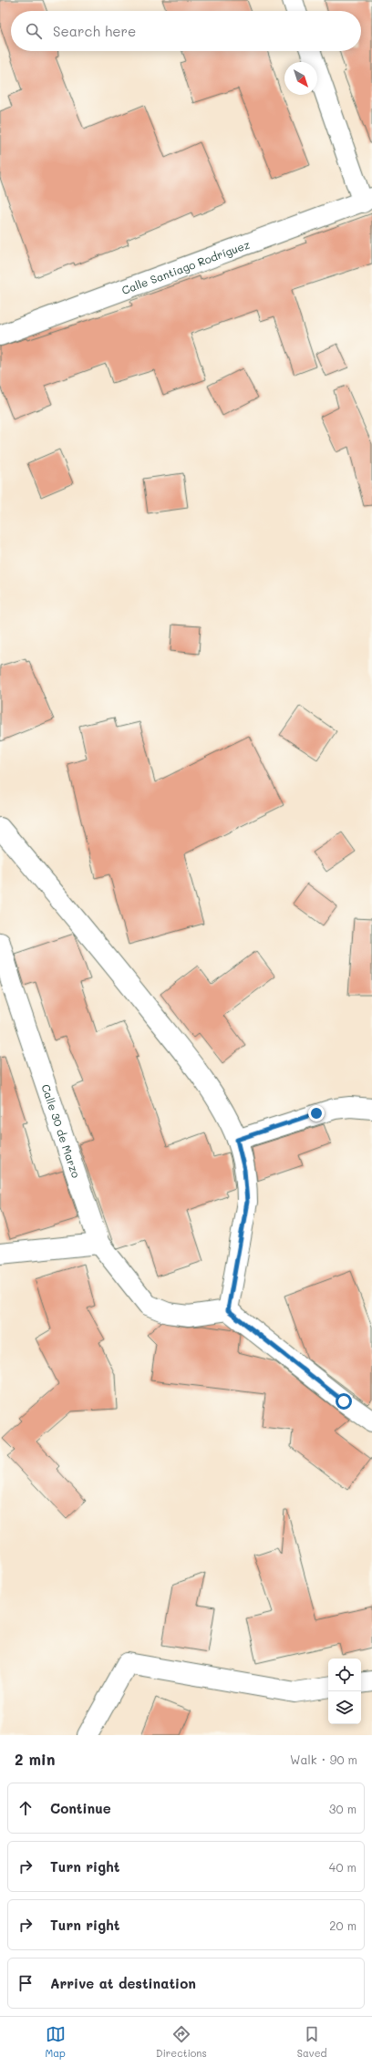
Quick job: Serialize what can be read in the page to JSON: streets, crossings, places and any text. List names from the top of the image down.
{
  "streets": {
    "street": ["Calle Santiago Rodríguez", "Calle 30 de Marzo"]
  },
  "north": "bottom right",
  "page": {
    "search": "Search here",
    "heading": ["2 min", "Walk · 90 m"],
    "list": [
      ["Continue", "30 m"],
      ["Turn right", "40 m"],
      ["Turn right", "20 m"],
      "Arrive at destination"
    ],
    "nav": ["Map", "Directions", "Saved"]
  }
}
